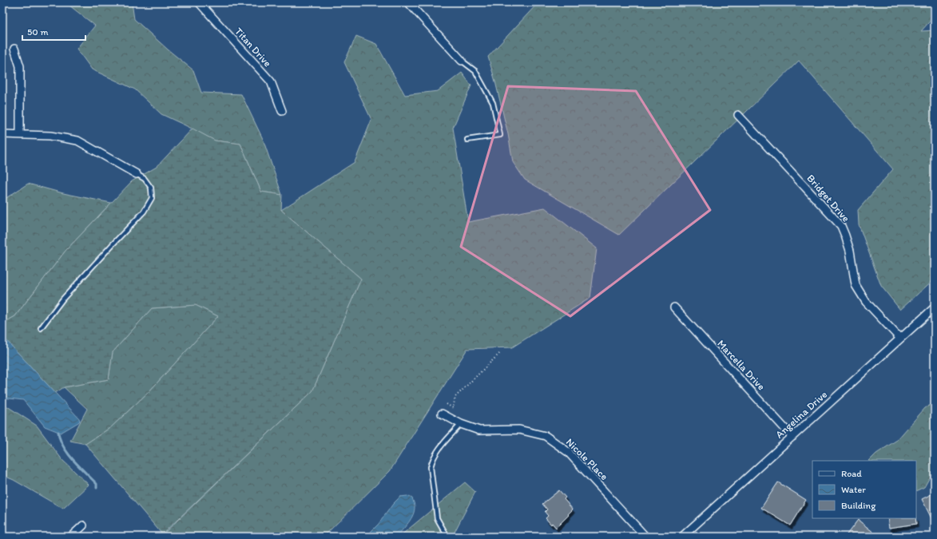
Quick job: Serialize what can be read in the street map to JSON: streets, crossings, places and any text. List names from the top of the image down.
{
  "streets": {
    "street": [
      "Titan Drive",
      "Bridget Drive",
      "Marcella Drive",
      "Angelina Drive",
      "Nicole Place"
    ]
  },
  "crossings": [
    ["Bridget Drive", "Angelina Drive"],
    ["Marcella Drive", "Angelina Drive"]
  ],
  "legend": ["Road", "Water", "Building"],
  "scale_bar": "50 m"
}
